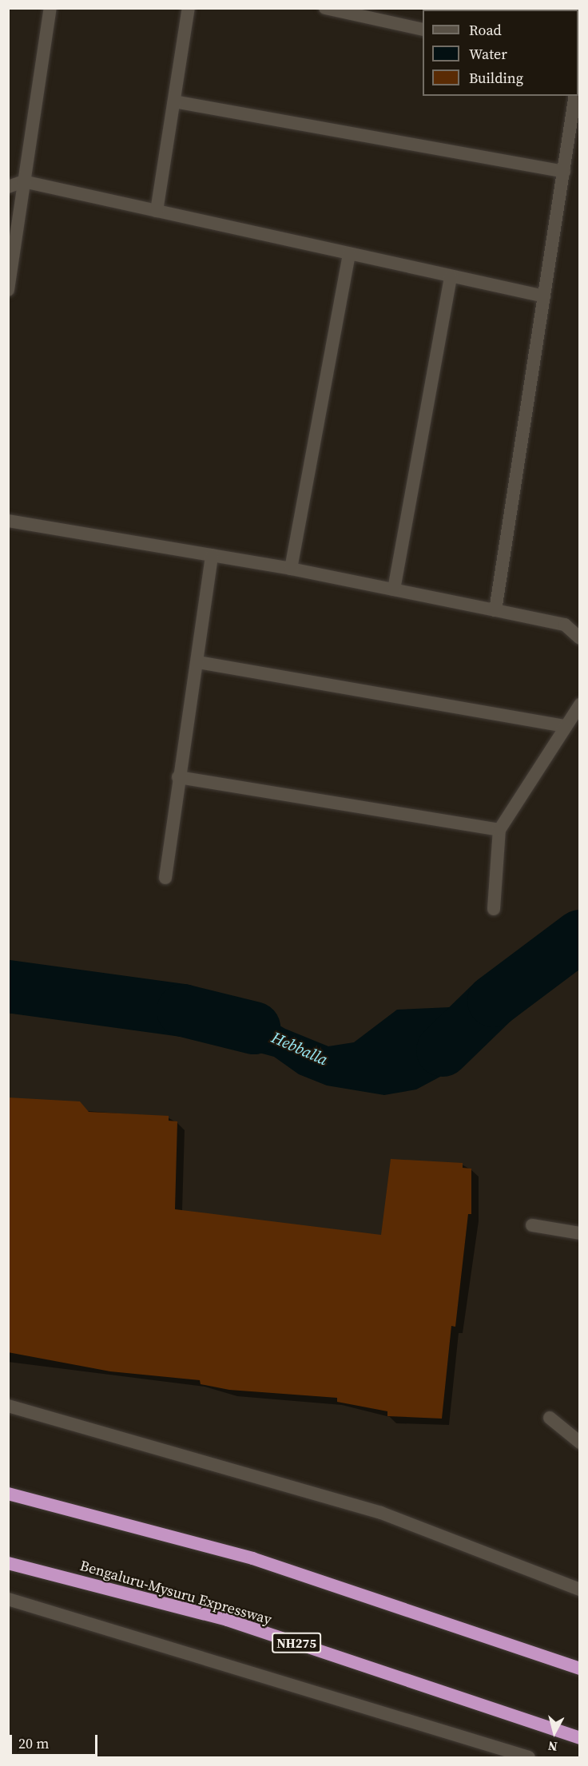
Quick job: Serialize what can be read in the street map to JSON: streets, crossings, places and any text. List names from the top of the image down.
{
  "streets": {
    "highway": ["Bengaluru-Mysuru Expressway", "NH275"]
  },
  "water": ["Hebballa"],
  "legend": ["Road", "Water", "Building"],
  "scale_bar": "20 m",
  "north": "bottom"
}
